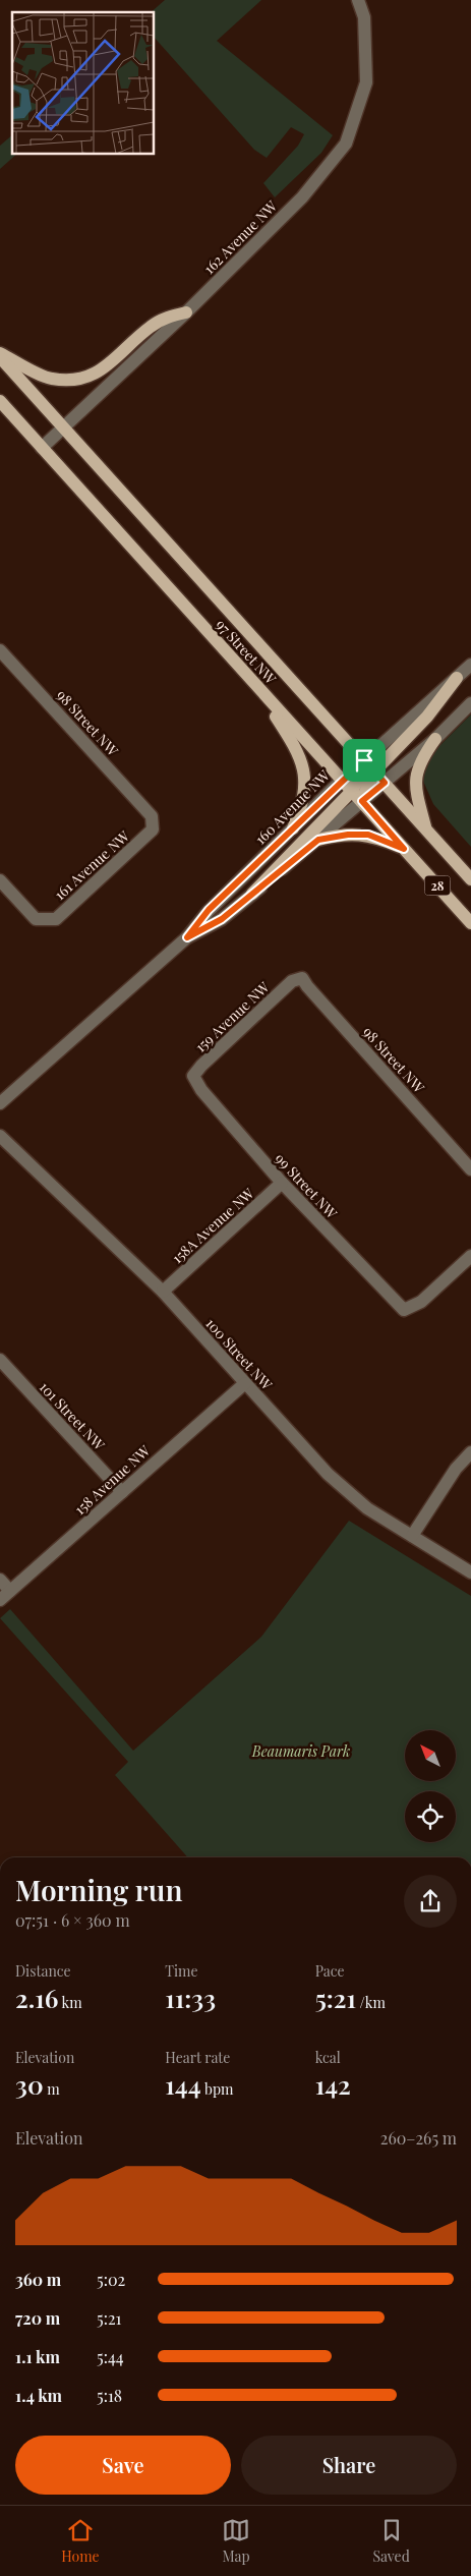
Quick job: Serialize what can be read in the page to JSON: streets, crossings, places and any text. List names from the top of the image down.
{
  "streets": {
    "main road": ["97 Street NW", "28"],
    "street": [
      "162 Avenue NW",
      "98 Street NW",
      "160 Avenue NW",
      "161 Avenue NW",
      "159 Avenue NW",
      "99 Street NW",
      "158A Avenue NW",
      "100 Street NW",
      "101 Street NW",
      "158 Avenue NW"
    ]
  },
  "crossings": [
    ["162 Avenue NW", "97 Street NW"],
    ["97 Street NW", "160 Avenue NW"],
    ["98 Street NW", "161 Avenue NW"],
    ["98 Street NW", "159 Avenue NW"],
    ["159 Avenue NW", "99 Street NW"],
    ["99 Street NW", "158A Avenue NW"],
    ["158A Avenue NW", "100 Street NW"],
    ["100 Street NW", "158 Avenue NW"],
    ["101 Street NW", "158 Avenue NW"]
  ],
  "parks": ["Beaumaris Park"],
  "north": "top left",
  "page": {
    "heading": ["Morning run", "07:51 · 6 × 360 m"],
    "stats": [
      ["Distance", "2.16 km"],
      ["Time", "11:33"],
      ["Pace", "5:21 /km"],
      ["Elevation", "30 m"],
      ["Heart rate", "144 bpm"],
      ["kcal", "142"]
    ],
    "chart": ["Elevation", "260–265 m"],
    "list": [
      {
        "name": "360 m",
        "note": "5:02"
      },
      {
        "name": "720 m",
        "note": "5:21"
      },
      {
        "name": "1.1 km",
        "note": "5:44"
      },
      {
        "name": "1.4 km",
        "note": "5:18"
      }
    ],
    "buttons": ["Save", "Share"],
    "tabs": ["Home", "Map", "Saved"]
  }
}
